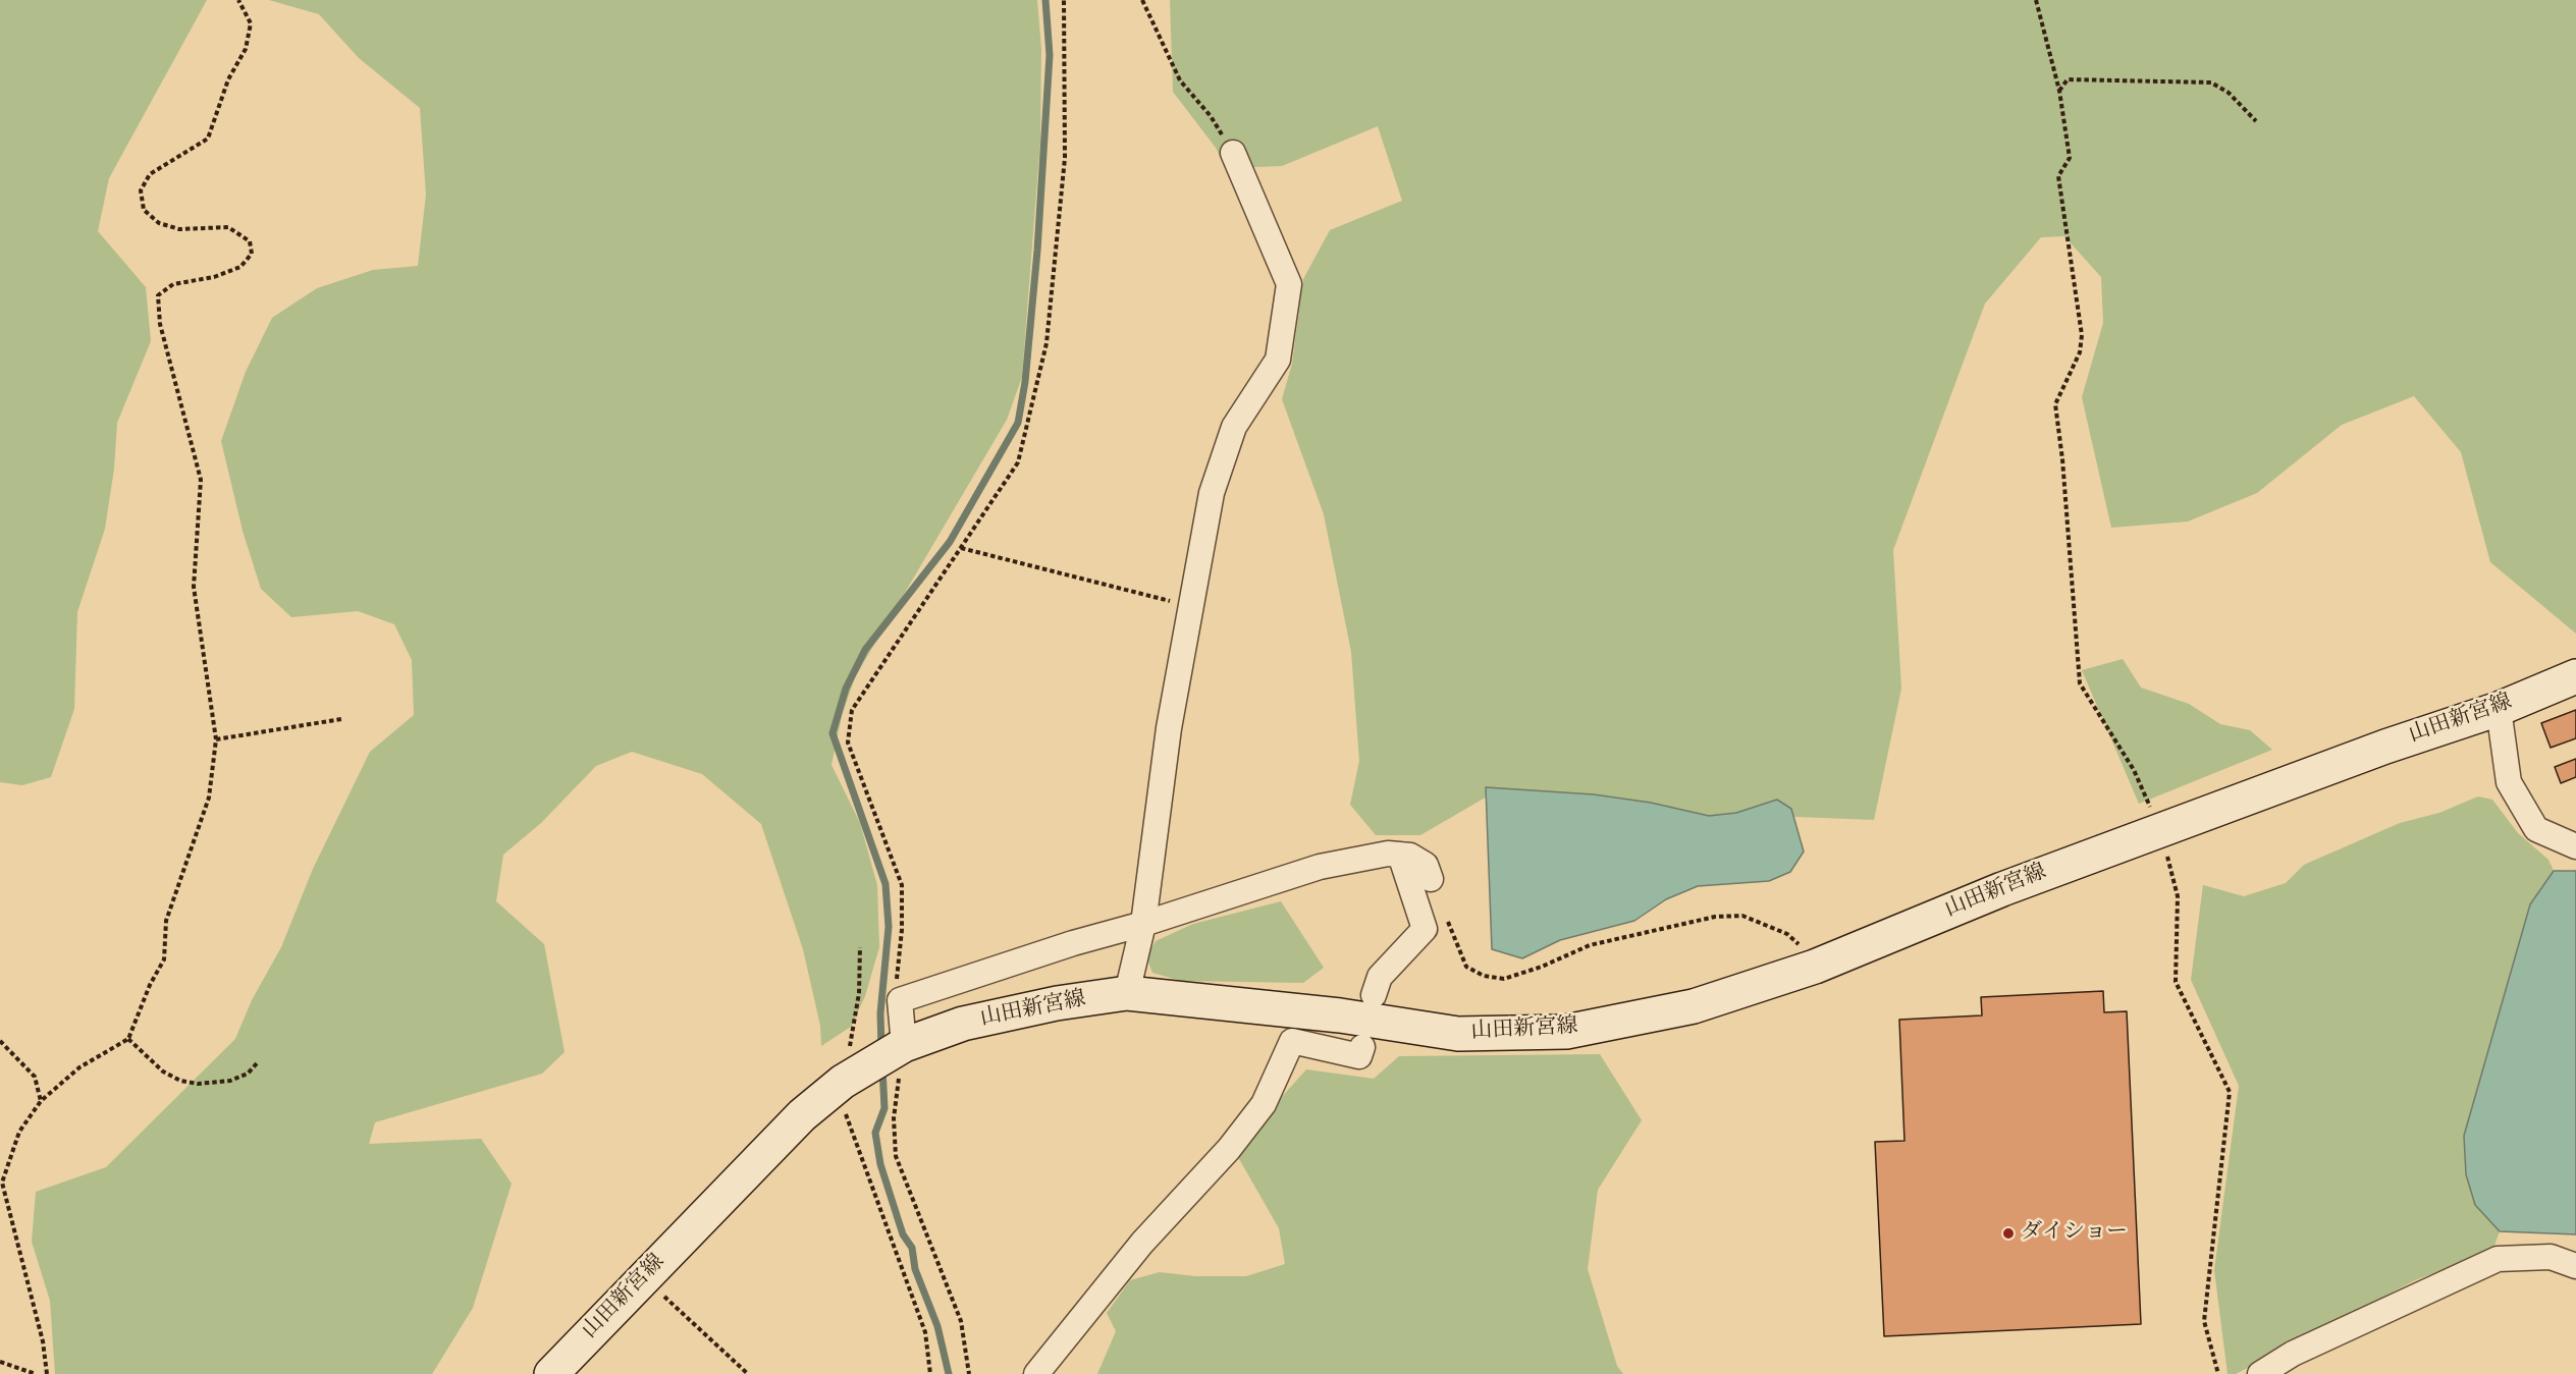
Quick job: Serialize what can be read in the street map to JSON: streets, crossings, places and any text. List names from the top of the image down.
{
  "streets": {
    "main road": ["山田新宮線"]
  },
  "places": ["ダイショー"]
}
